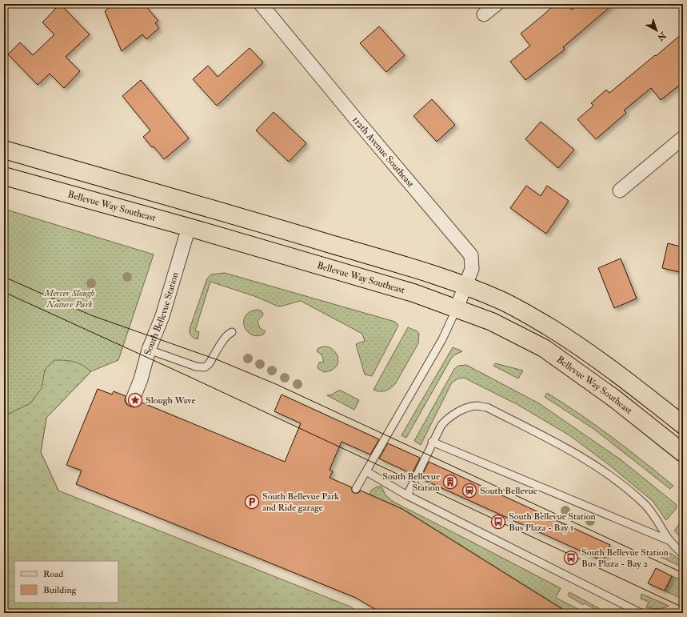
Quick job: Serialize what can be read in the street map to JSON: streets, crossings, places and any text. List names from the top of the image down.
{
  "streets": {
    "main road": ["Bellevue Way Southeast"],
    "street": ["112th Avenue Southeast", "South Bellevue Station"]
  },
  "crossings": [
    ["112th Avenue Southeast", "Bellevue Way Southeast"],
    ["Bellevue Way Southeast", "South Bellevue Station"]
  ],
  "parks": ["Mercer Slough Nature Park"],
  "places": {
    "place": ["Slough Wave"],
    "building": ["South Bellevue Station"],
    "station": ["South Bellevue"],
    "parking": ["South Bellevue Park and Ride garage"],
    "bus stop": ["South Bellevue Station Bus Plaza - Bay 1", "South Bellevue Station Bus Plaza - Bay 2"]
  },
  "legend": ["Road", "Building"],
  "north": "bottom right"
}
